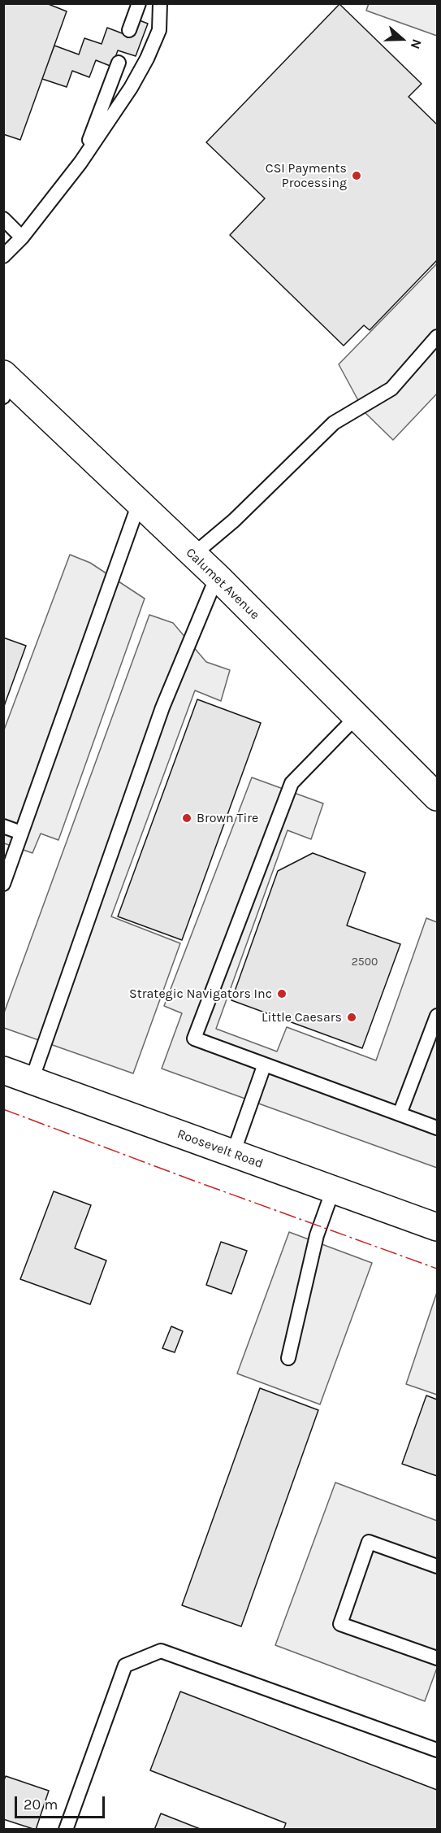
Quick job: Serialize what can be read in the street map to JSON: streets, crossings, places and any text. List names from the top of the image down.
{
  "streets": {
    "main road": ["Calumet Avenue", "Roosevelt Road"]
  },
  "places": [
    "CSI Payments Processing",
    "Brown Tire",
    "Strategic Navigators Inc",
    "Little Caesars"
  ],
  "house_numbers": ["2500"],
  "scale_bar": "20 m",
  "north": "right"
}
